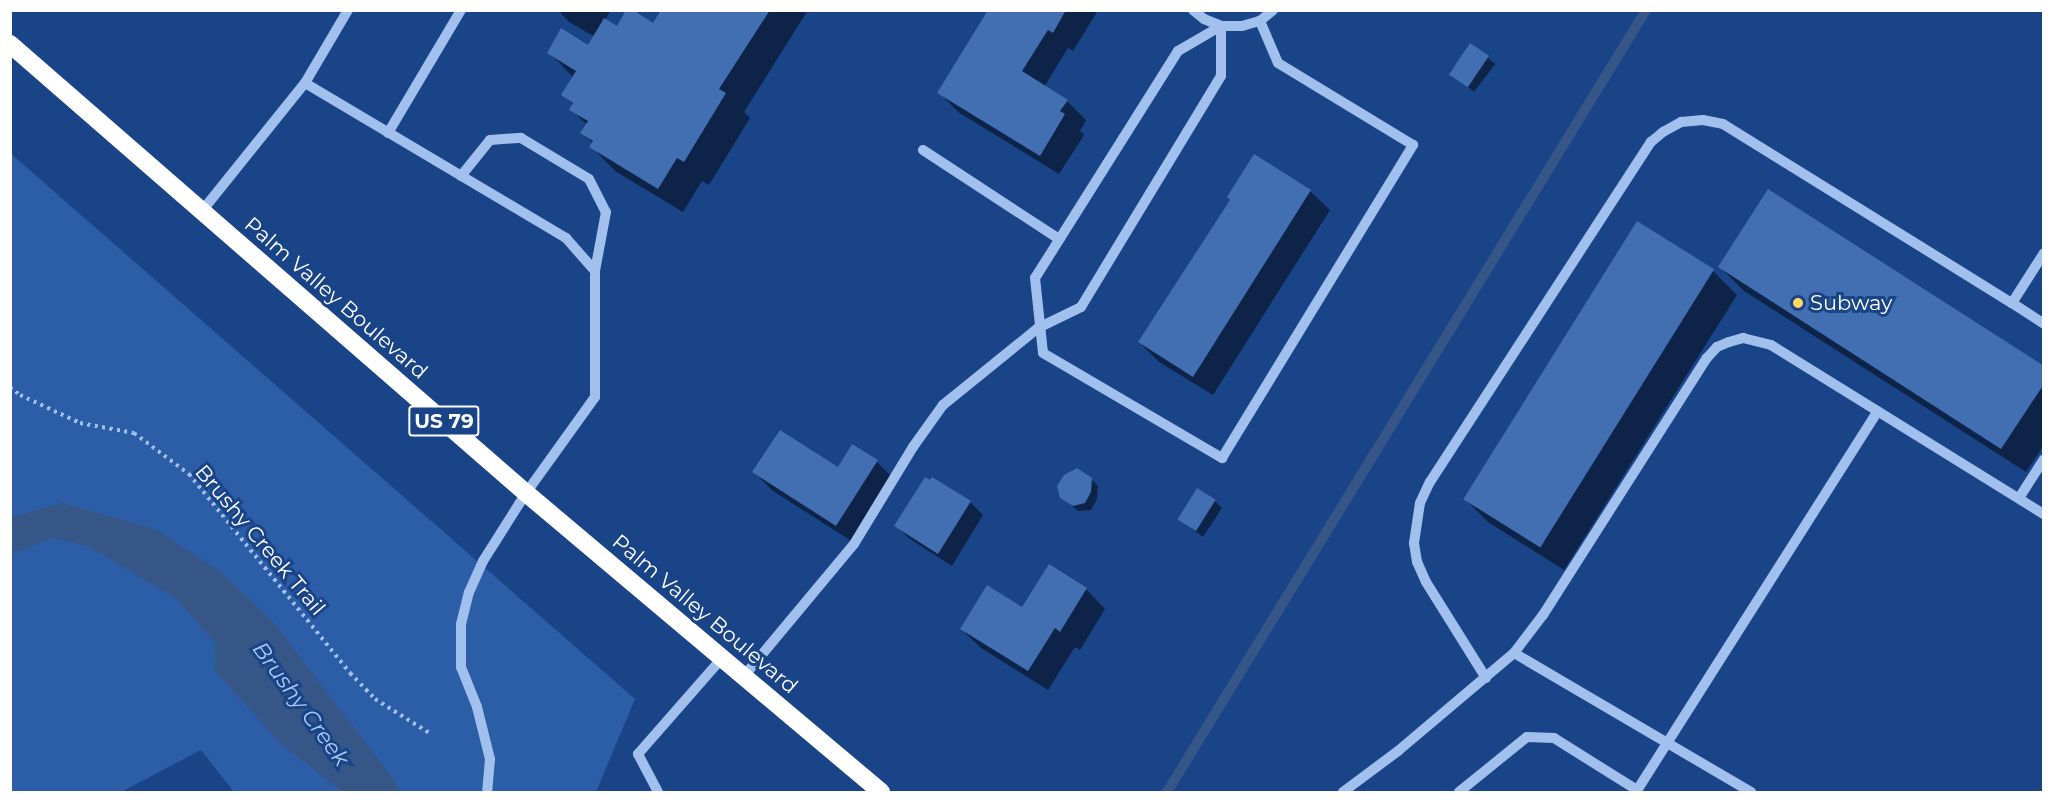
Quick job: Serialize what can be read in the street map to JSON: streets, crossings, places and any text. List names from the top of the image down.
{
  "streets": {
    "highway": ["Palm Valley Boulevard", "US 79"],
    "path": ["Brushy Creek Trail"]
  },
  "water": ["Brushy Creek"],
  "places": ["Subway"]
}
